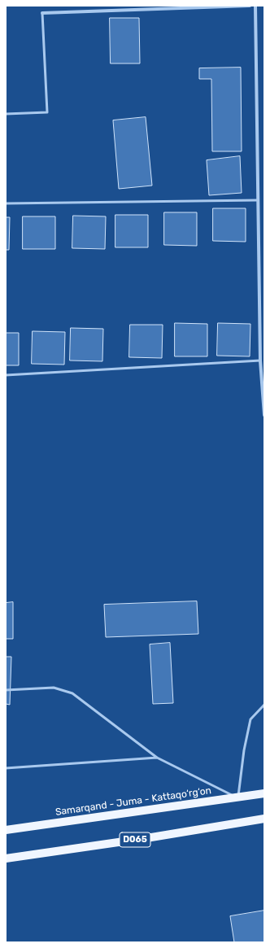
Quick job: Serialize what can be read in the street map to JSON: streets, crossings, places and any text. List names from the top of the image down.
{
  "streets": {
    "main road": ["Samarqand - Juma - Kattaqo‘rg‘on", "D065"]
  }
}
